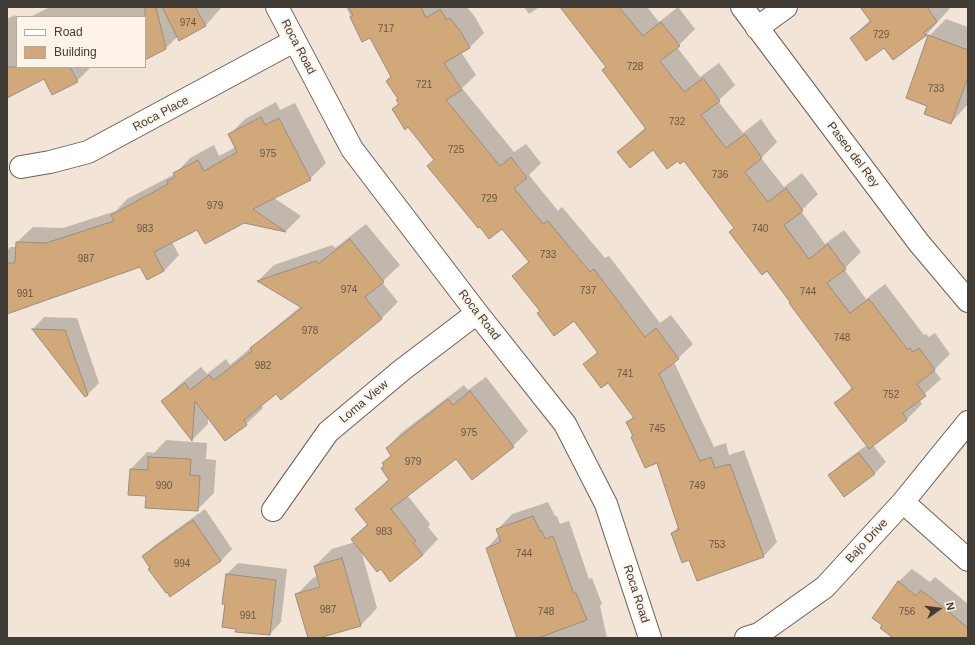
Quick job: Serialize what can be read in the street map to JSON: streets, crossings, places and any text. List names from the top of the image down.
{
  "streets": {
    "street": [
      "Roca Road",
      "Roca Place",
      "Paseo del Rey",
      "Loma View",
      "Bajo Drive"
    ]
  },
  "crossings": [
    ["Roca Road", "Roca Place"],
    ["Roca Road", "Loma View"]
  ],
  "house_numbers": [
    "974",
    "717",
    "729",
    "728",
    "721",
    "733",
    "732",
    "725",
    "975",
    "736",
    "729",
    "979",
    "983",
    "740",
    "733",
    "987",
    "974",
    "737",
    "744",
    "991",
    "978",
    "748",
    "982",
    "741",
    "752",
    "745",
    "975",
    "979",
    "990",
    "749",
    "983",
    "753",
    "744",
    "994",
    "987",
    "748",
    "756",
    "991"
  ],
  "legend": ["Road", "Building"],
  "north": "right"
}
